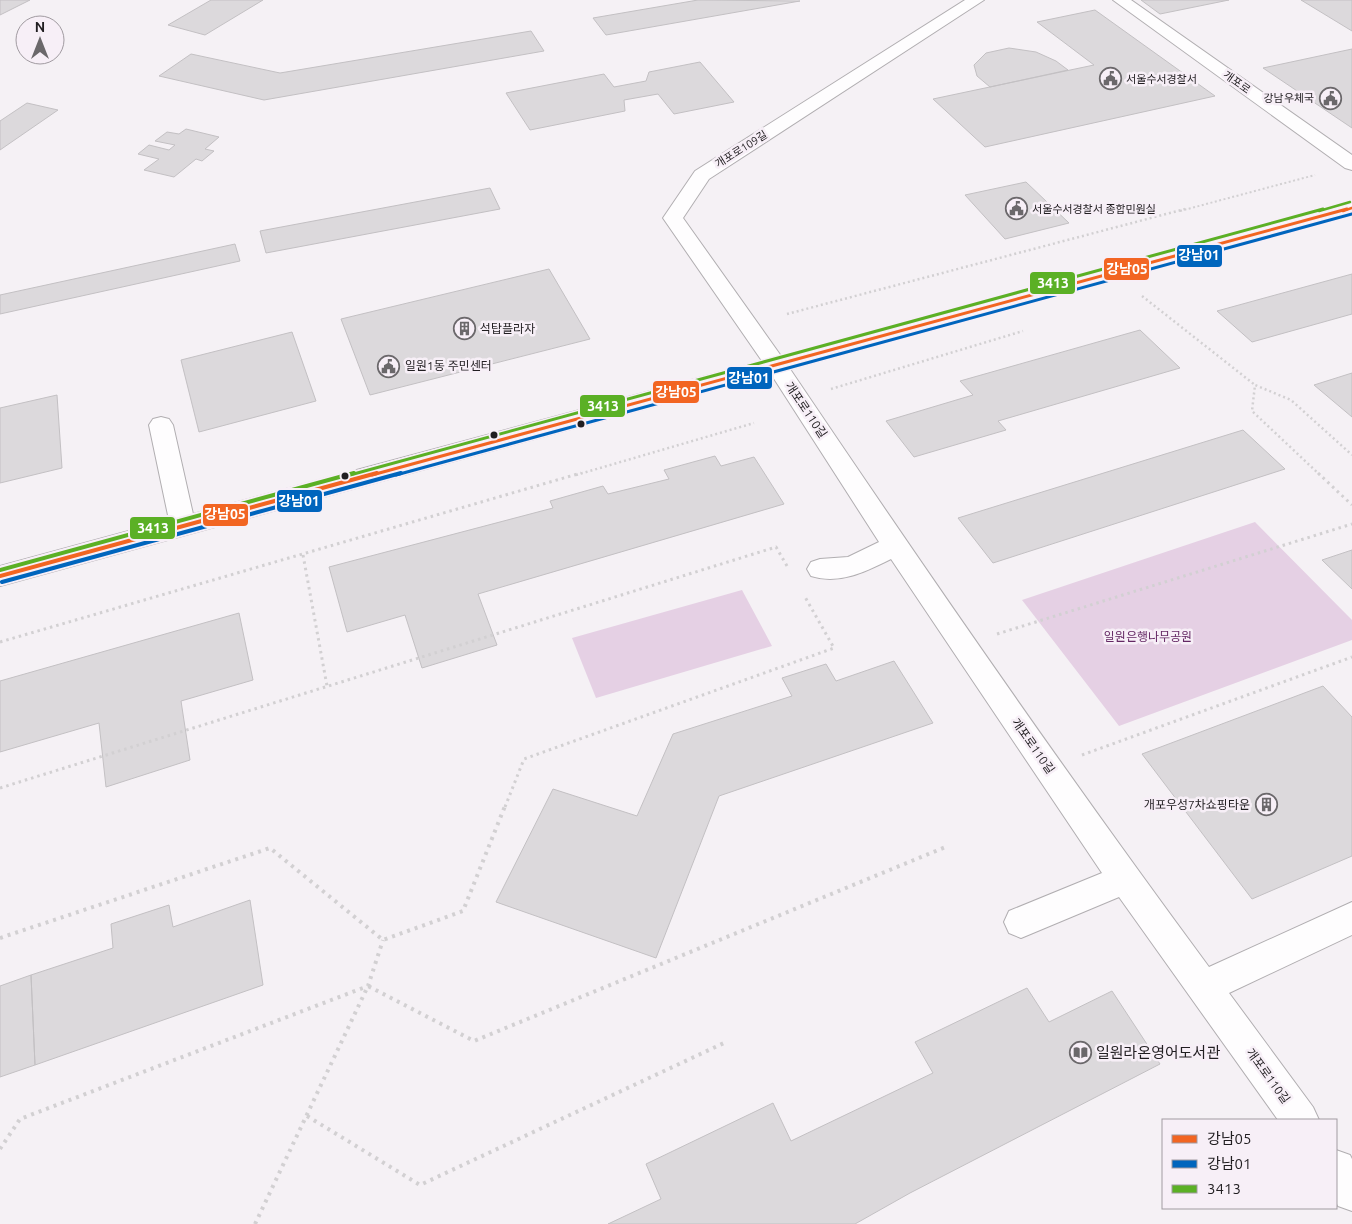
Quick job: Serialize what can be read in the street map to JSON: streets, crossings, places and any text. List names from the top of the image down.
{
  "streets": {
    "street": ["개포로", "개포로109길", "개포로110길"]
  },
  "crossings": [
    ["개포로109길", "개포로110길"]
  ],
  "parks": ["일원은행나무공원"],
  "places": {
    "public building": [
      "서울수서경찰서",
      "강남우체국",
      "서울수서경찰서 종합민원실",
      "일원1동 주민센터"
    ],
    "building": ["석탑플라자", "개포우성7차쇼핑타운"],
    "library": ["일원라온영어도서관"]
  },
  "lines": ["transit line 3413", "transit line 강남05", "transit line 강남01"],
  "legend": ["강남05", "강남01", "3413"],
  "north": "top"
}
